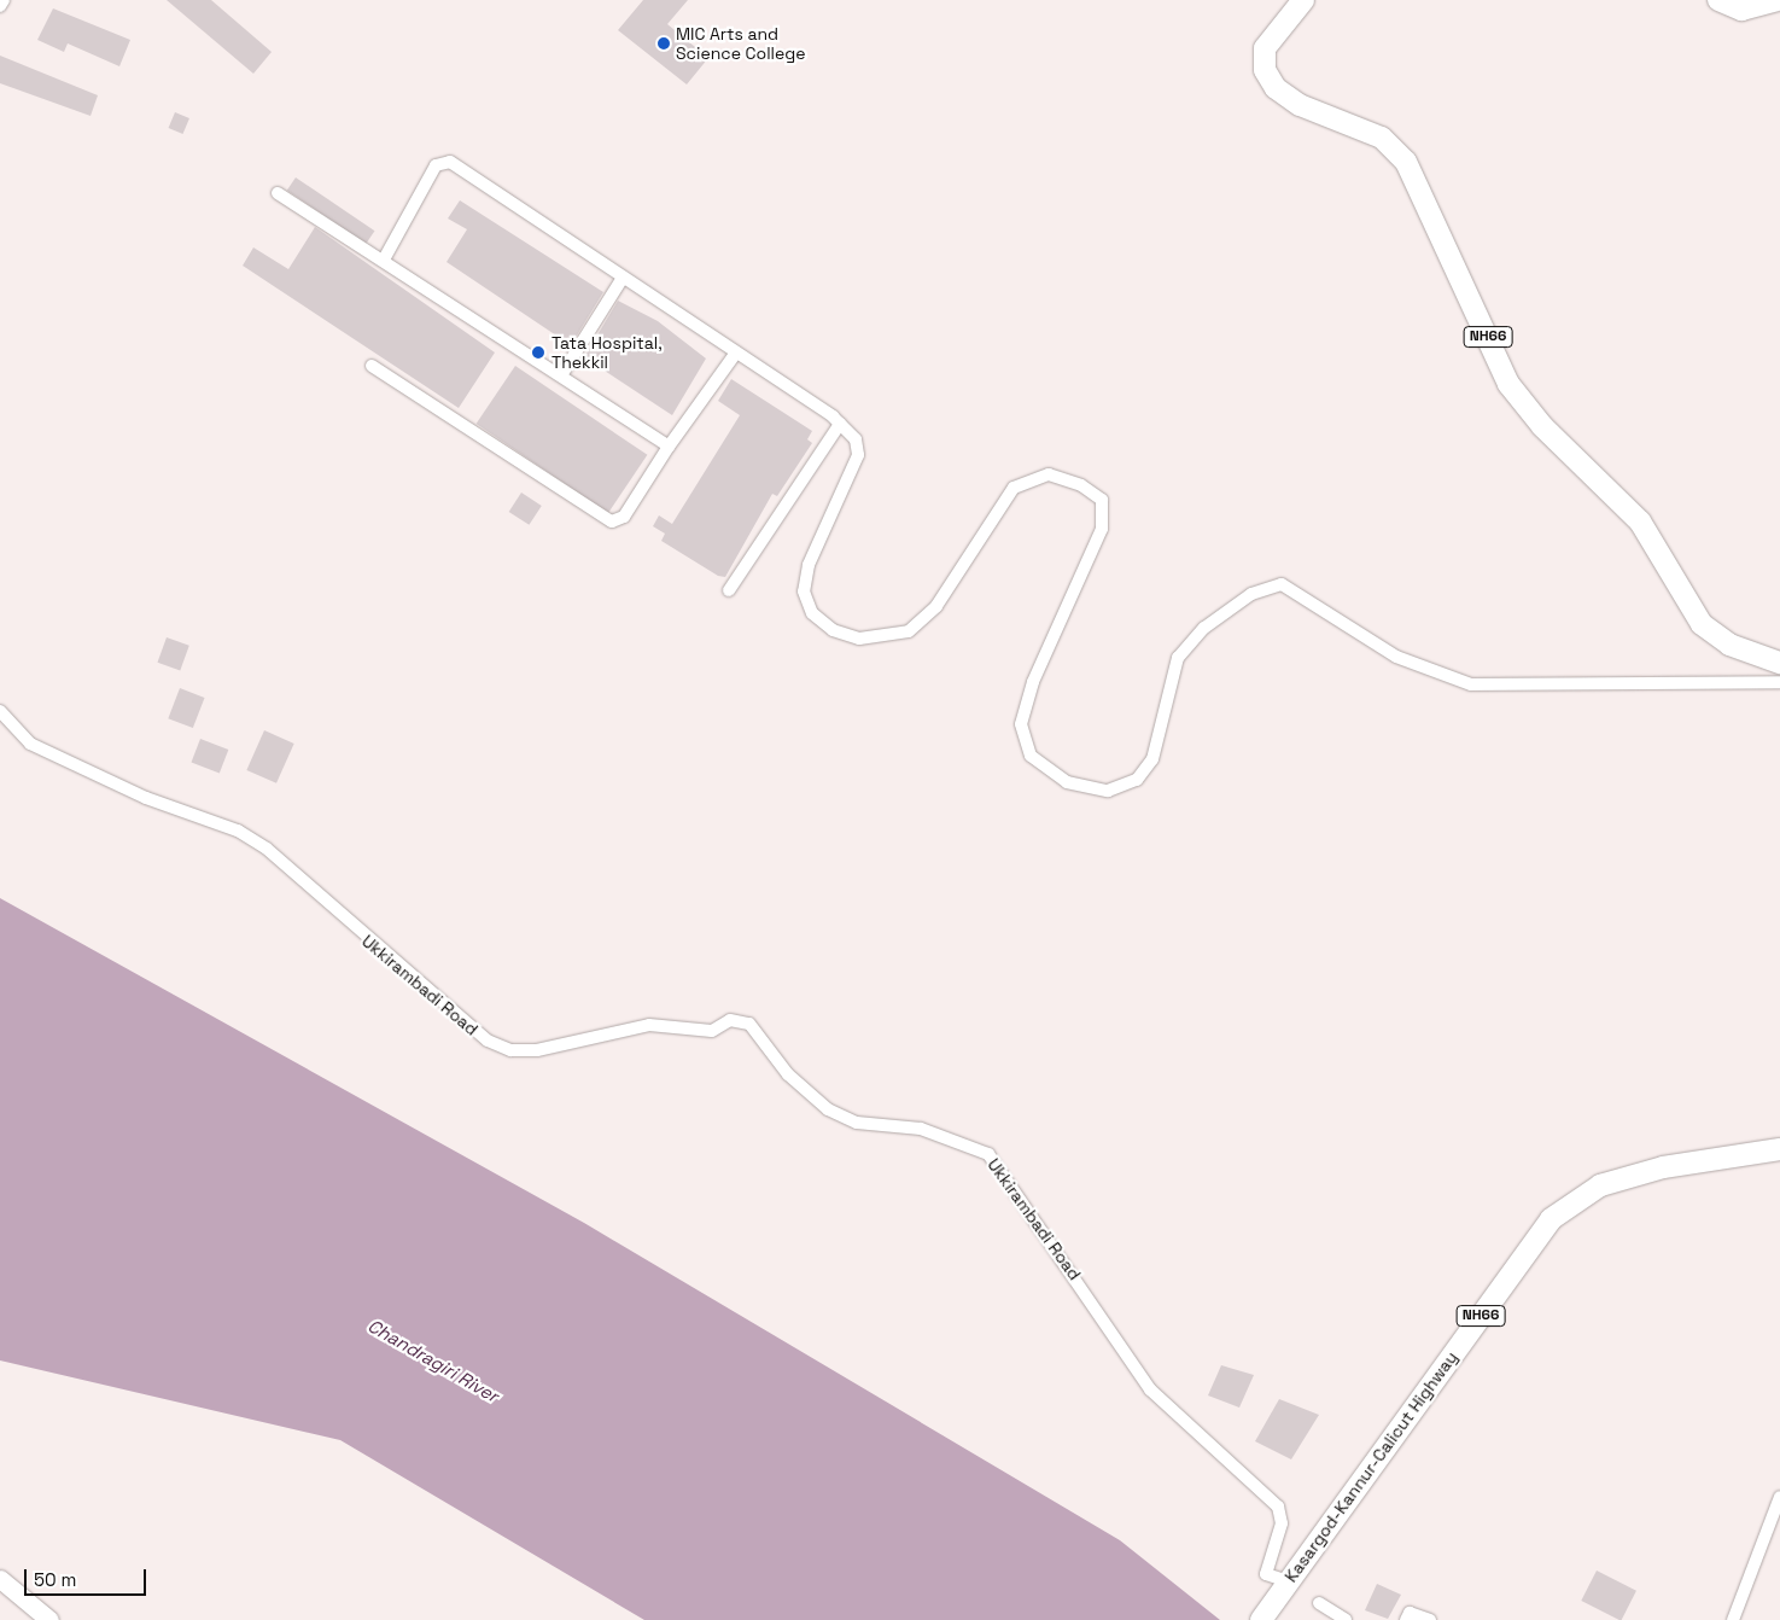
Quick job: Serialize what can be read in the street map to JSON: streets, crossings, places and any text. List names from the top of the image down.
{
  "streets": {
    "highway": ["NH66", "Kasargod-Kannur-Calicut Highway"],
    "street": ["Ukkirambadi Road"]
  },
  "crossings": [
    ["Ukkirambadi Road", "Kasargod-Kannur-Calicut Highway"]
  ],
  "water": ["Chandragiri River"],
  "places": ["MIC Arts and Science College", "Tata Hospital, Thekkil"],
  "scale_bar": "50 m"
}
